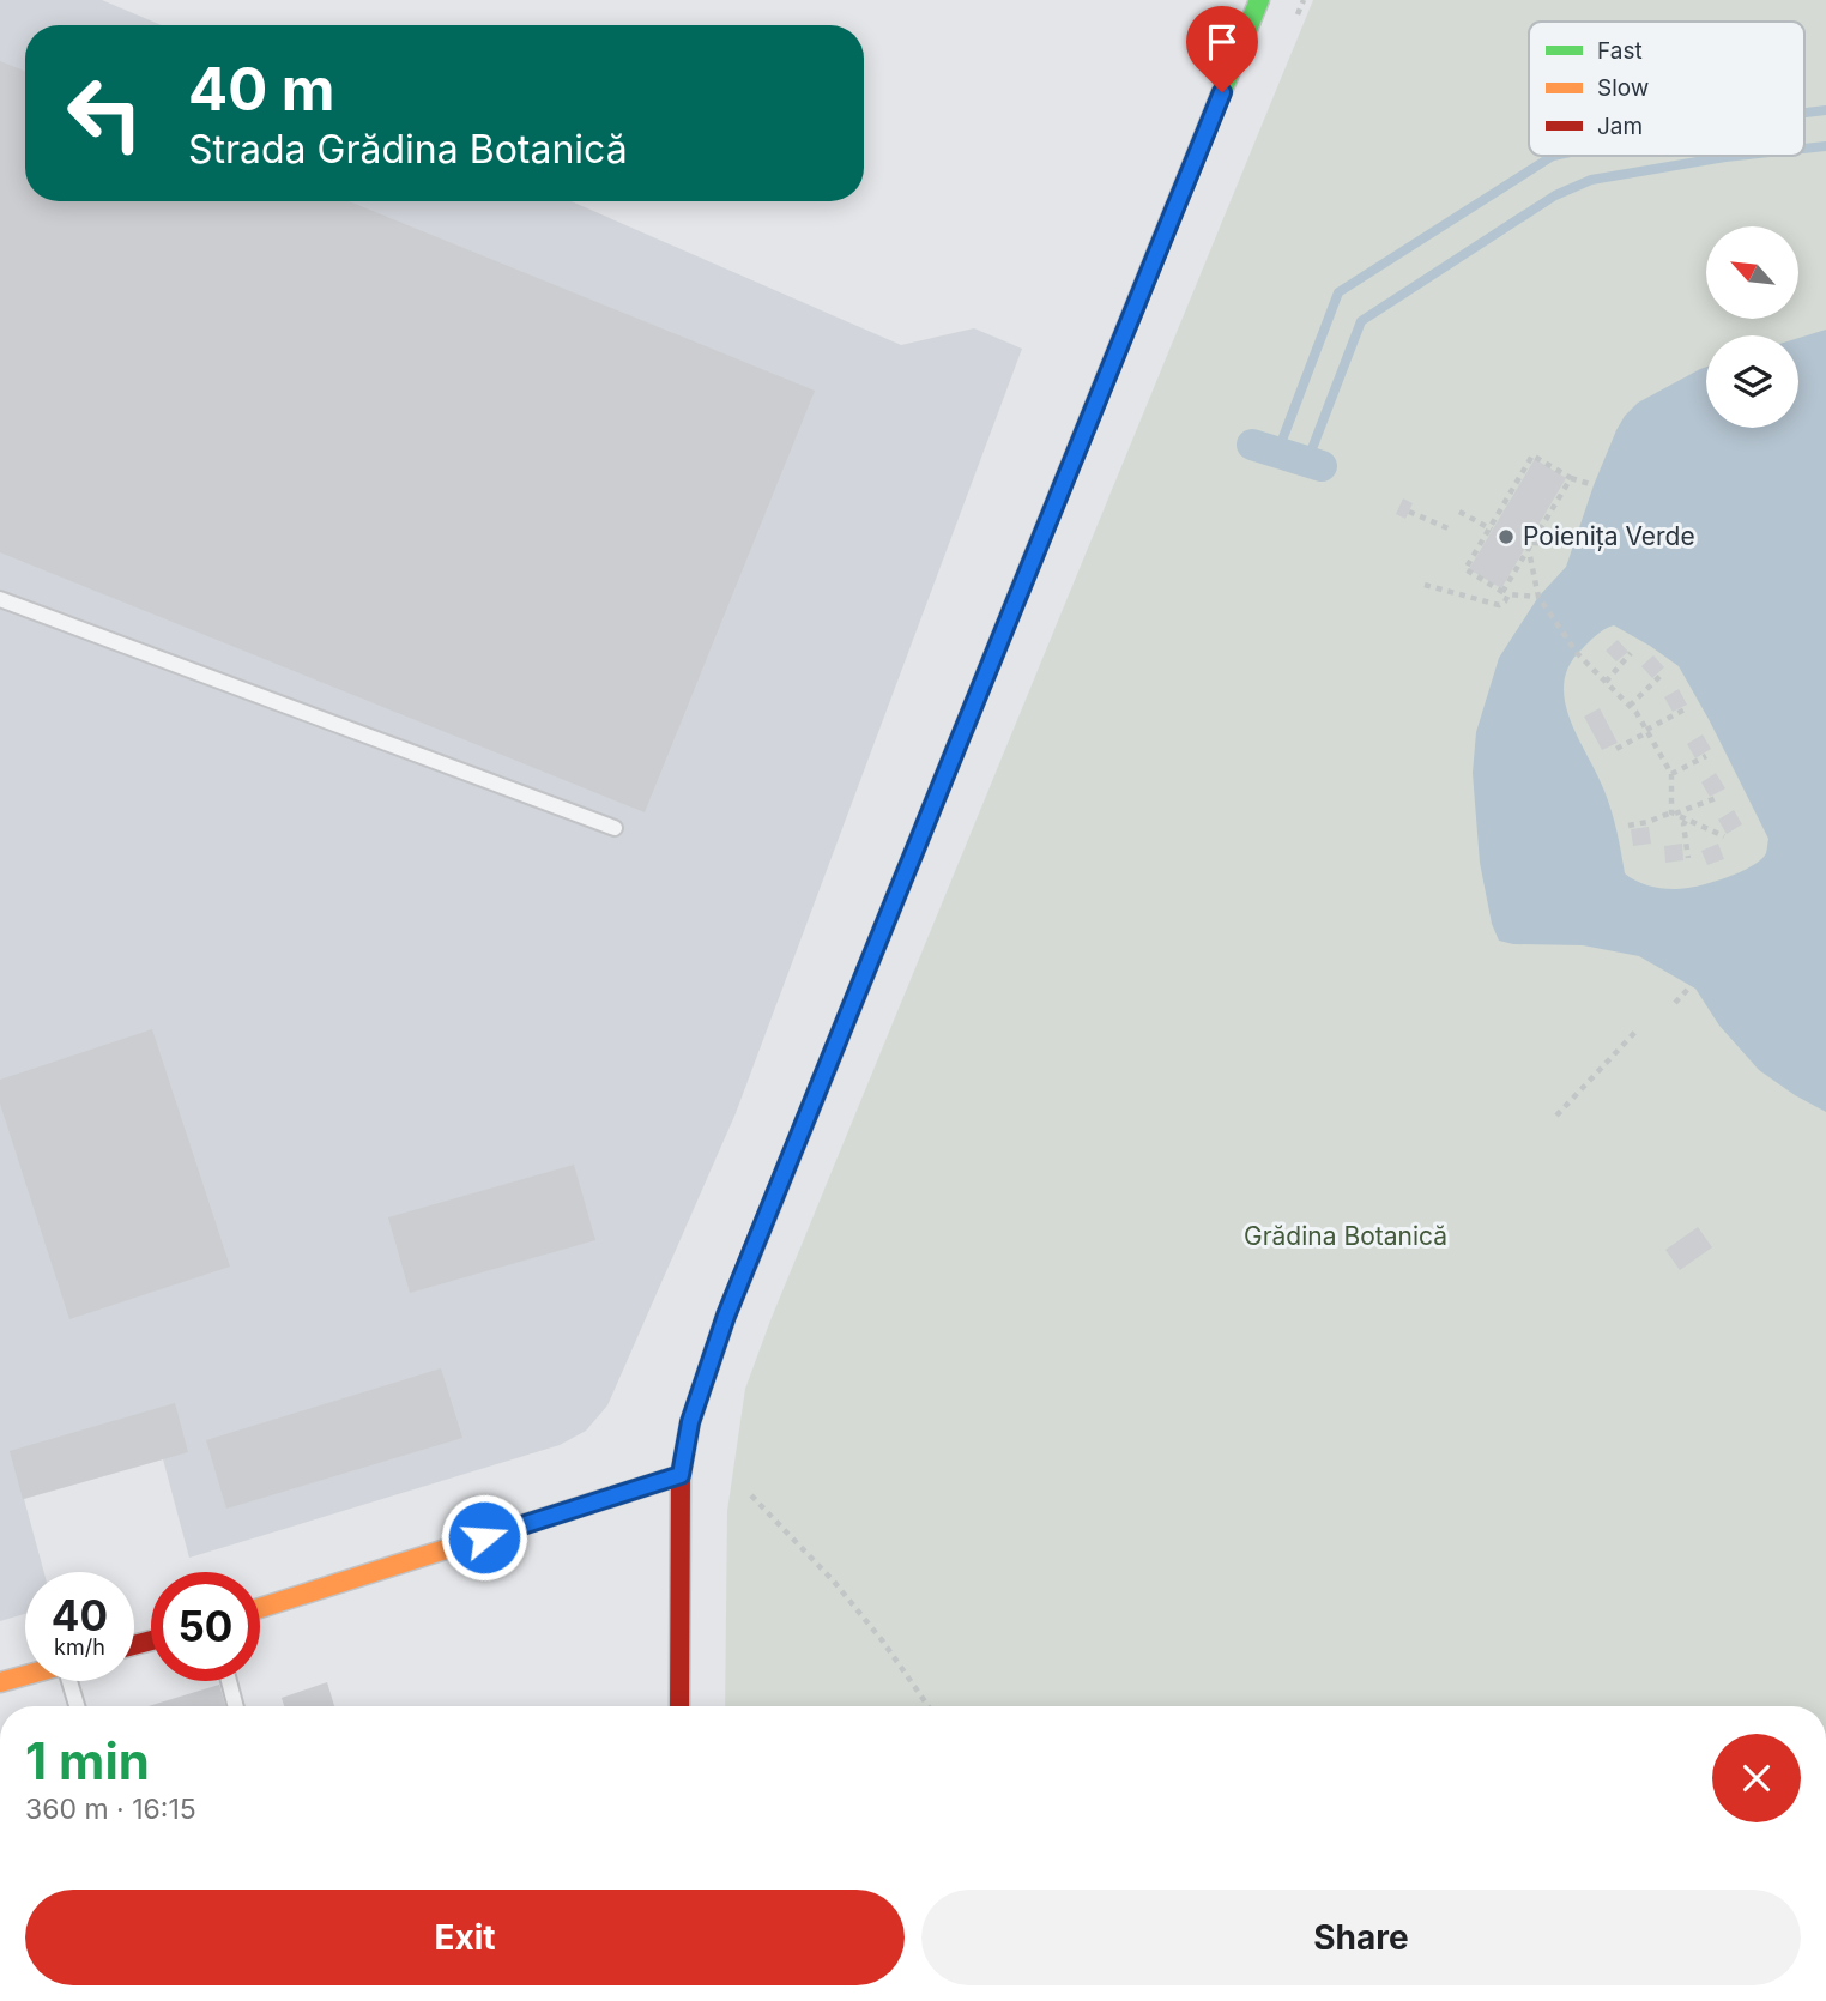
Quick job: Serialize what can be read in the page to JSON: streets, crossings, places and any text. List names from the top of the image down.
{
  "parks": ["Grădina Botanică"],
  "places": ["Poienița Verde"],
  "legend": ["Fast", "Slow", "Jam"],
  "north": "top left",
  "page": {
    "turn": ["40 m", "Strada Grădina Botanică"],
    "speed": "40 km/h",
    "limit": "50",
    "heading": ["1 min", "360 m · 16:15"],
    "buttons": ["Exit", "Share"]
  }
}
